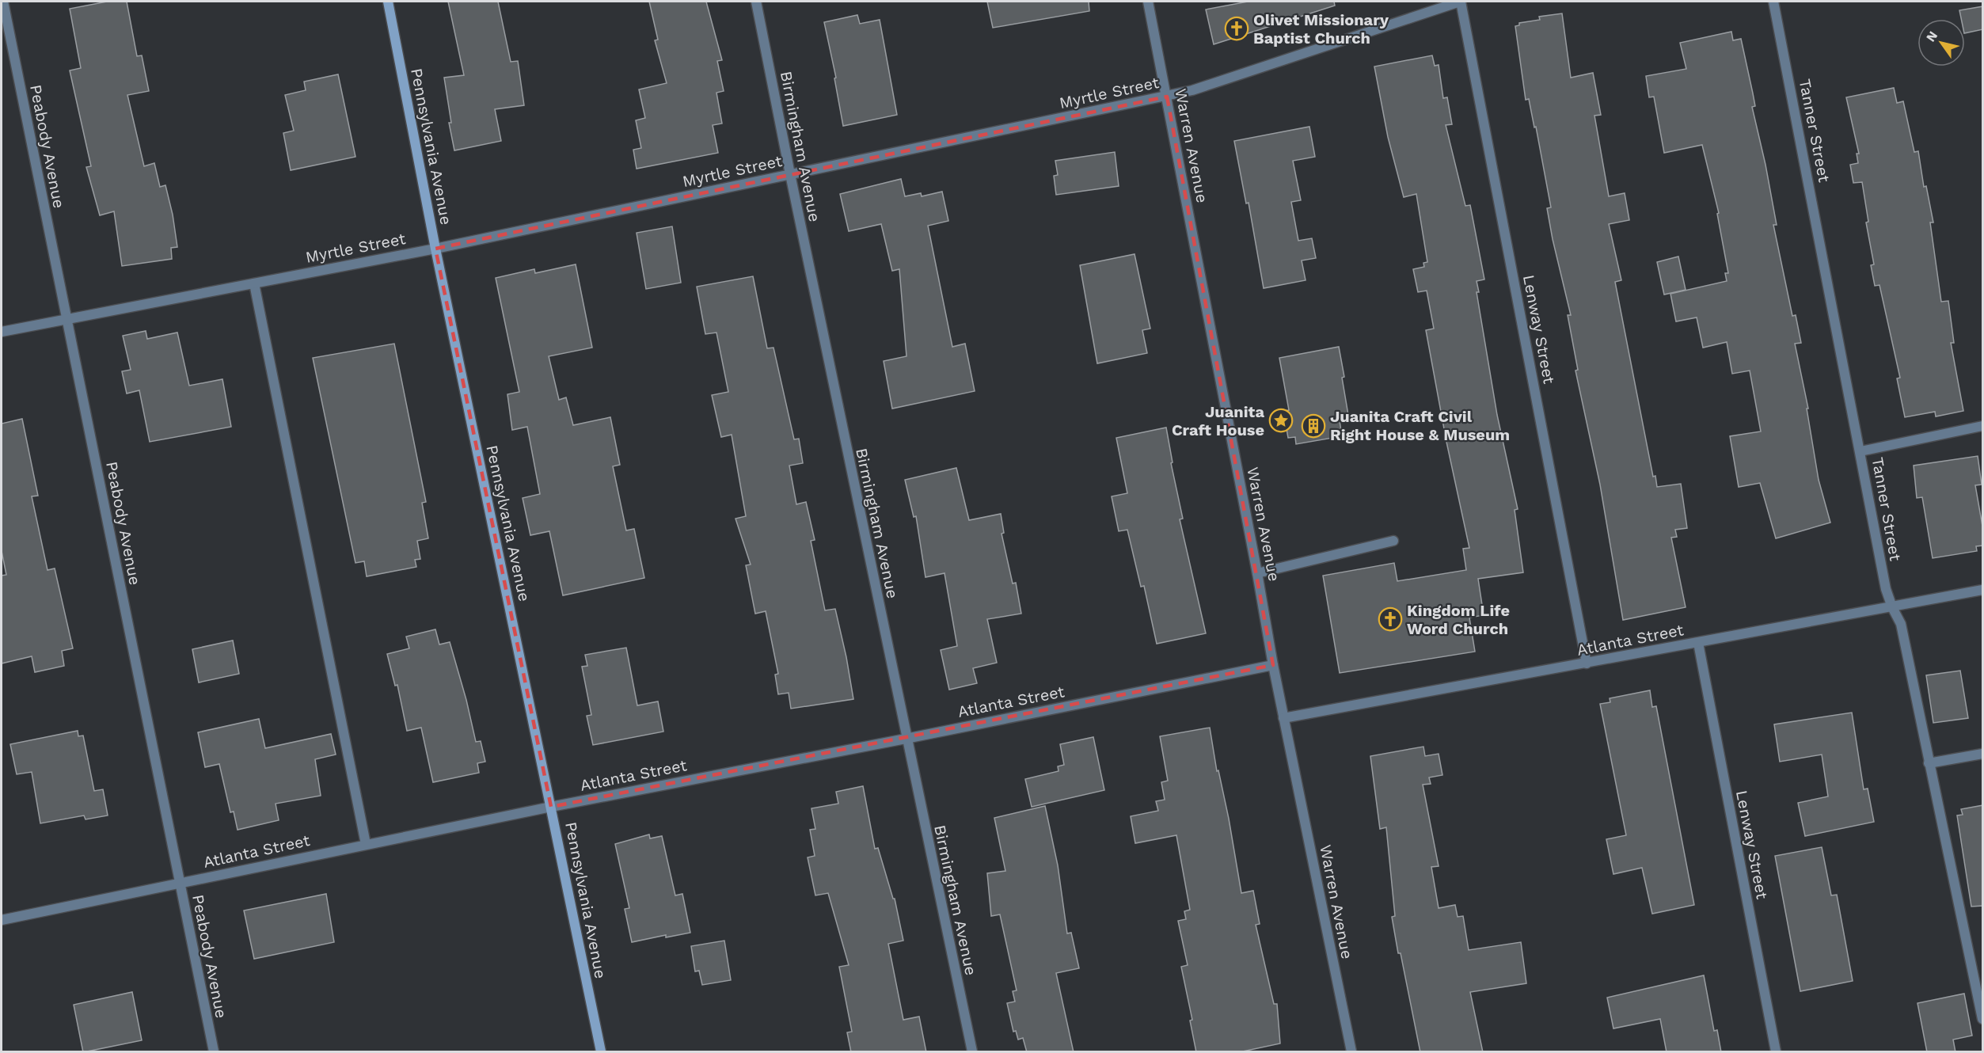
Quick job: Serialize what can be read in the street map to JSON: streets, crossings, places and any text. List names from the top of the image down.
{
  "streets": {
    "street": [
      "Myrtle Street",
      "Tanner Street",
      "Warren Avenue",
      "Peabody Avenue",
      "Pennsylvania Avenue",
      "Birmingham Avenue",
      "Lenway Street",
      "Atlanta Street"
    ]
  },
  "crossings": [
    ["Myrtle Street", "Warren Avenue"],
    ["Myrtle Street", "Peabody Avenue"],
    ["Myrtle Street", "Pennsylvania Avenue"],
    ["Myrtle Street", "Birmingham Avenue"],
    ["Myrtle Street", "Lenway Street"],
    ["Tanner Street", "Atlanta Street"],
    ["Warren Avenue", "Atlanta Street"],
    ["Peabody Avenue", "Atlanta Street"],
    ["Pennsylvania Avenue", "Atlanta Street"],
    ["Birmingham Avenue", "Atlanta Street"],
    ["Lenway Street", "Atlanta Street"]
  ],
  "places": {
    "church": ["Olivet Missionary Baptist Church", "Kingdom Life Word Church"],
    "place": ["Juanita Craft House"],
    "building": ["Juanita Craft Civil Right House & Museum"]
  },
  "north": "top left"
}
